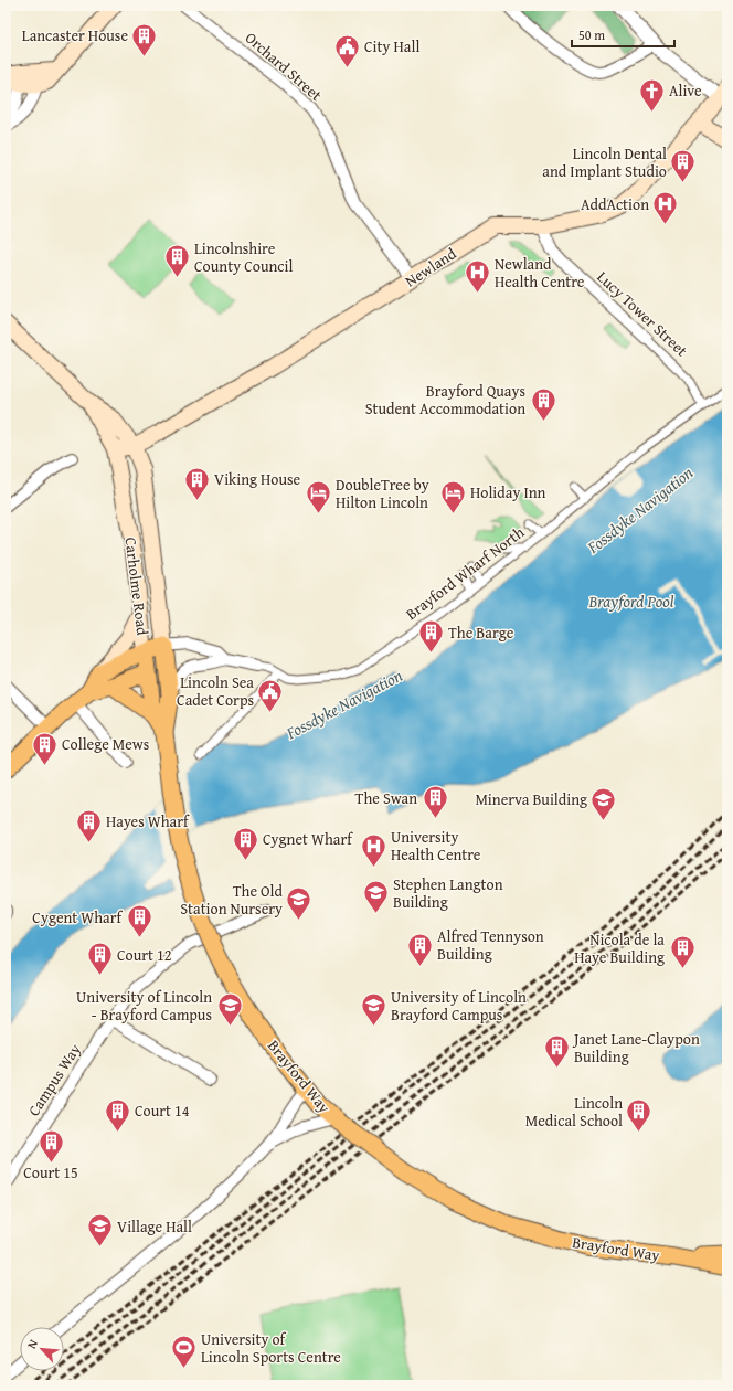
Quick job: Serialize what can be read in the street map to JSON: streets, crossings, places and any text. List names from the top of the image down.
{
  "streets": {
    "main road": ["Newland", "Carholme Road", "Brayford Way"],
    "street": [
      "Orchard Street",
      "Lucy Tower Street",
      "Brayford Wharf North",
      "Campus Way"
    ]
  },
  "crossings": [
    ["Orchard Street", "Newland"],
    ["Newland", "Lucy Tower Street"],
    ["Newland", "Carholme Road"],
    ["Lucy Tower Street", "Brayford Wharf North"],
    ["Brayford Wharf North", "Carholme Road"]
  ],
  "water": ["Fossdyke Navigation", "Brayford Pool"],
  "places": {
    "building": [
      "Lancaster House",
      "Lincoln Dental and Implant Studio",
      "Lincolnshire County Council",
      "Brayford Quays Student Accommodation",
      "Viking House",
      "The Barge",
      "College Mews",
      "The Swan",
      "Hayes Wharf",
      "Cygnet Wharf",
      "Cygent Wharf",
      "Alfred Tennyson Building",
      "Nicola de la Haye Building",
      "Court 12",
      "Janet Lane-Claypon Building",
      "Court 14",
      "Lincoln Medical School",
      "Court 15"
    ],
    "public building": ["City Hall", "Lincoln Sea Cadet Corps"],
    "church": ["Alive"],
    "hospital": ["AddAction", "Newland Health Centre", "University Health Centre"],
    "hotel": ["Holiday Inn", "DoubleTree by Hilton Lincoln"],
    "school or university": [
      "Minerva Building",
      "Stephen Langton Building",
      "The Old Station Nursery",
      "University of Lincoln - Brayford Campus",
      "University of Lincoln Brayford Campus",
      "Village Hall"
    ],
    "sports": ["University of Lincoln Sports Centre"]
  },
  "scale_bar": "50 m",
  "north": "top left"
}
